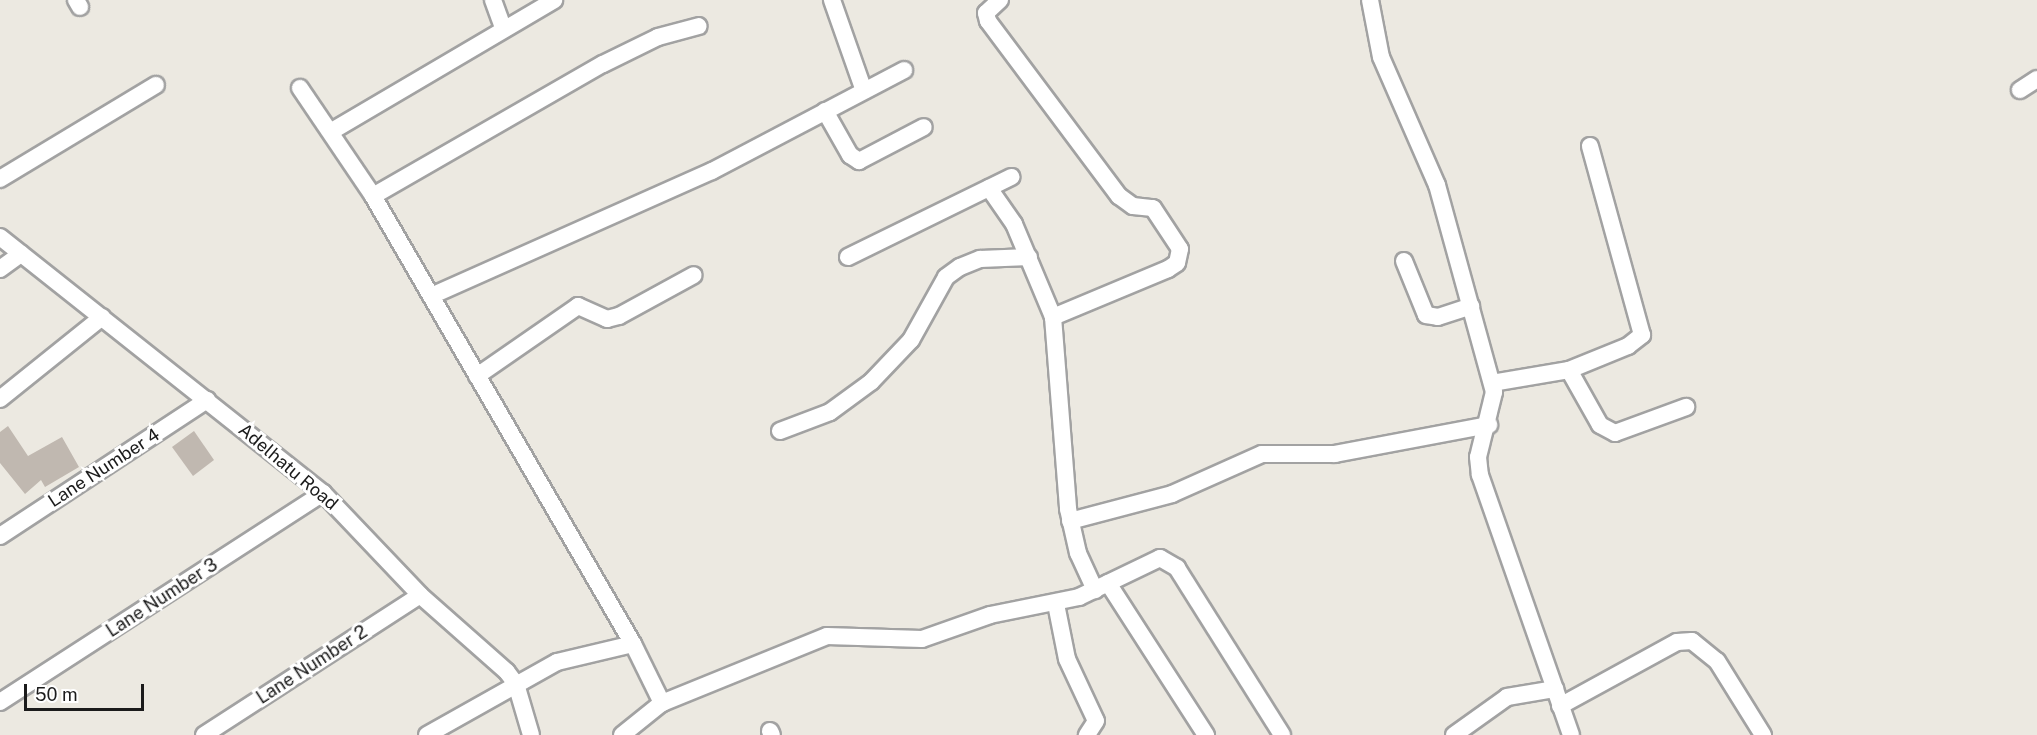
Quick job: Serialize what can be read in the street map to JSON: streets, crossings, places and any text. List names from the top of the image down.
{
  "streets": {
    "street": [
      "Adelhatu Road",
      "Lane Number 4",
      "Lane Number 3",
      "Lane Number 2"
    ]
  },
  "crossings": [
    ["Adelhatu Road", "Lane Number 4"],
    ["Adelhatu Road", "Lane Number 3"],
    ["Adelhatu Road", "Lane Number 2"]
  ],
  "scale_bar": "50 m"
}
